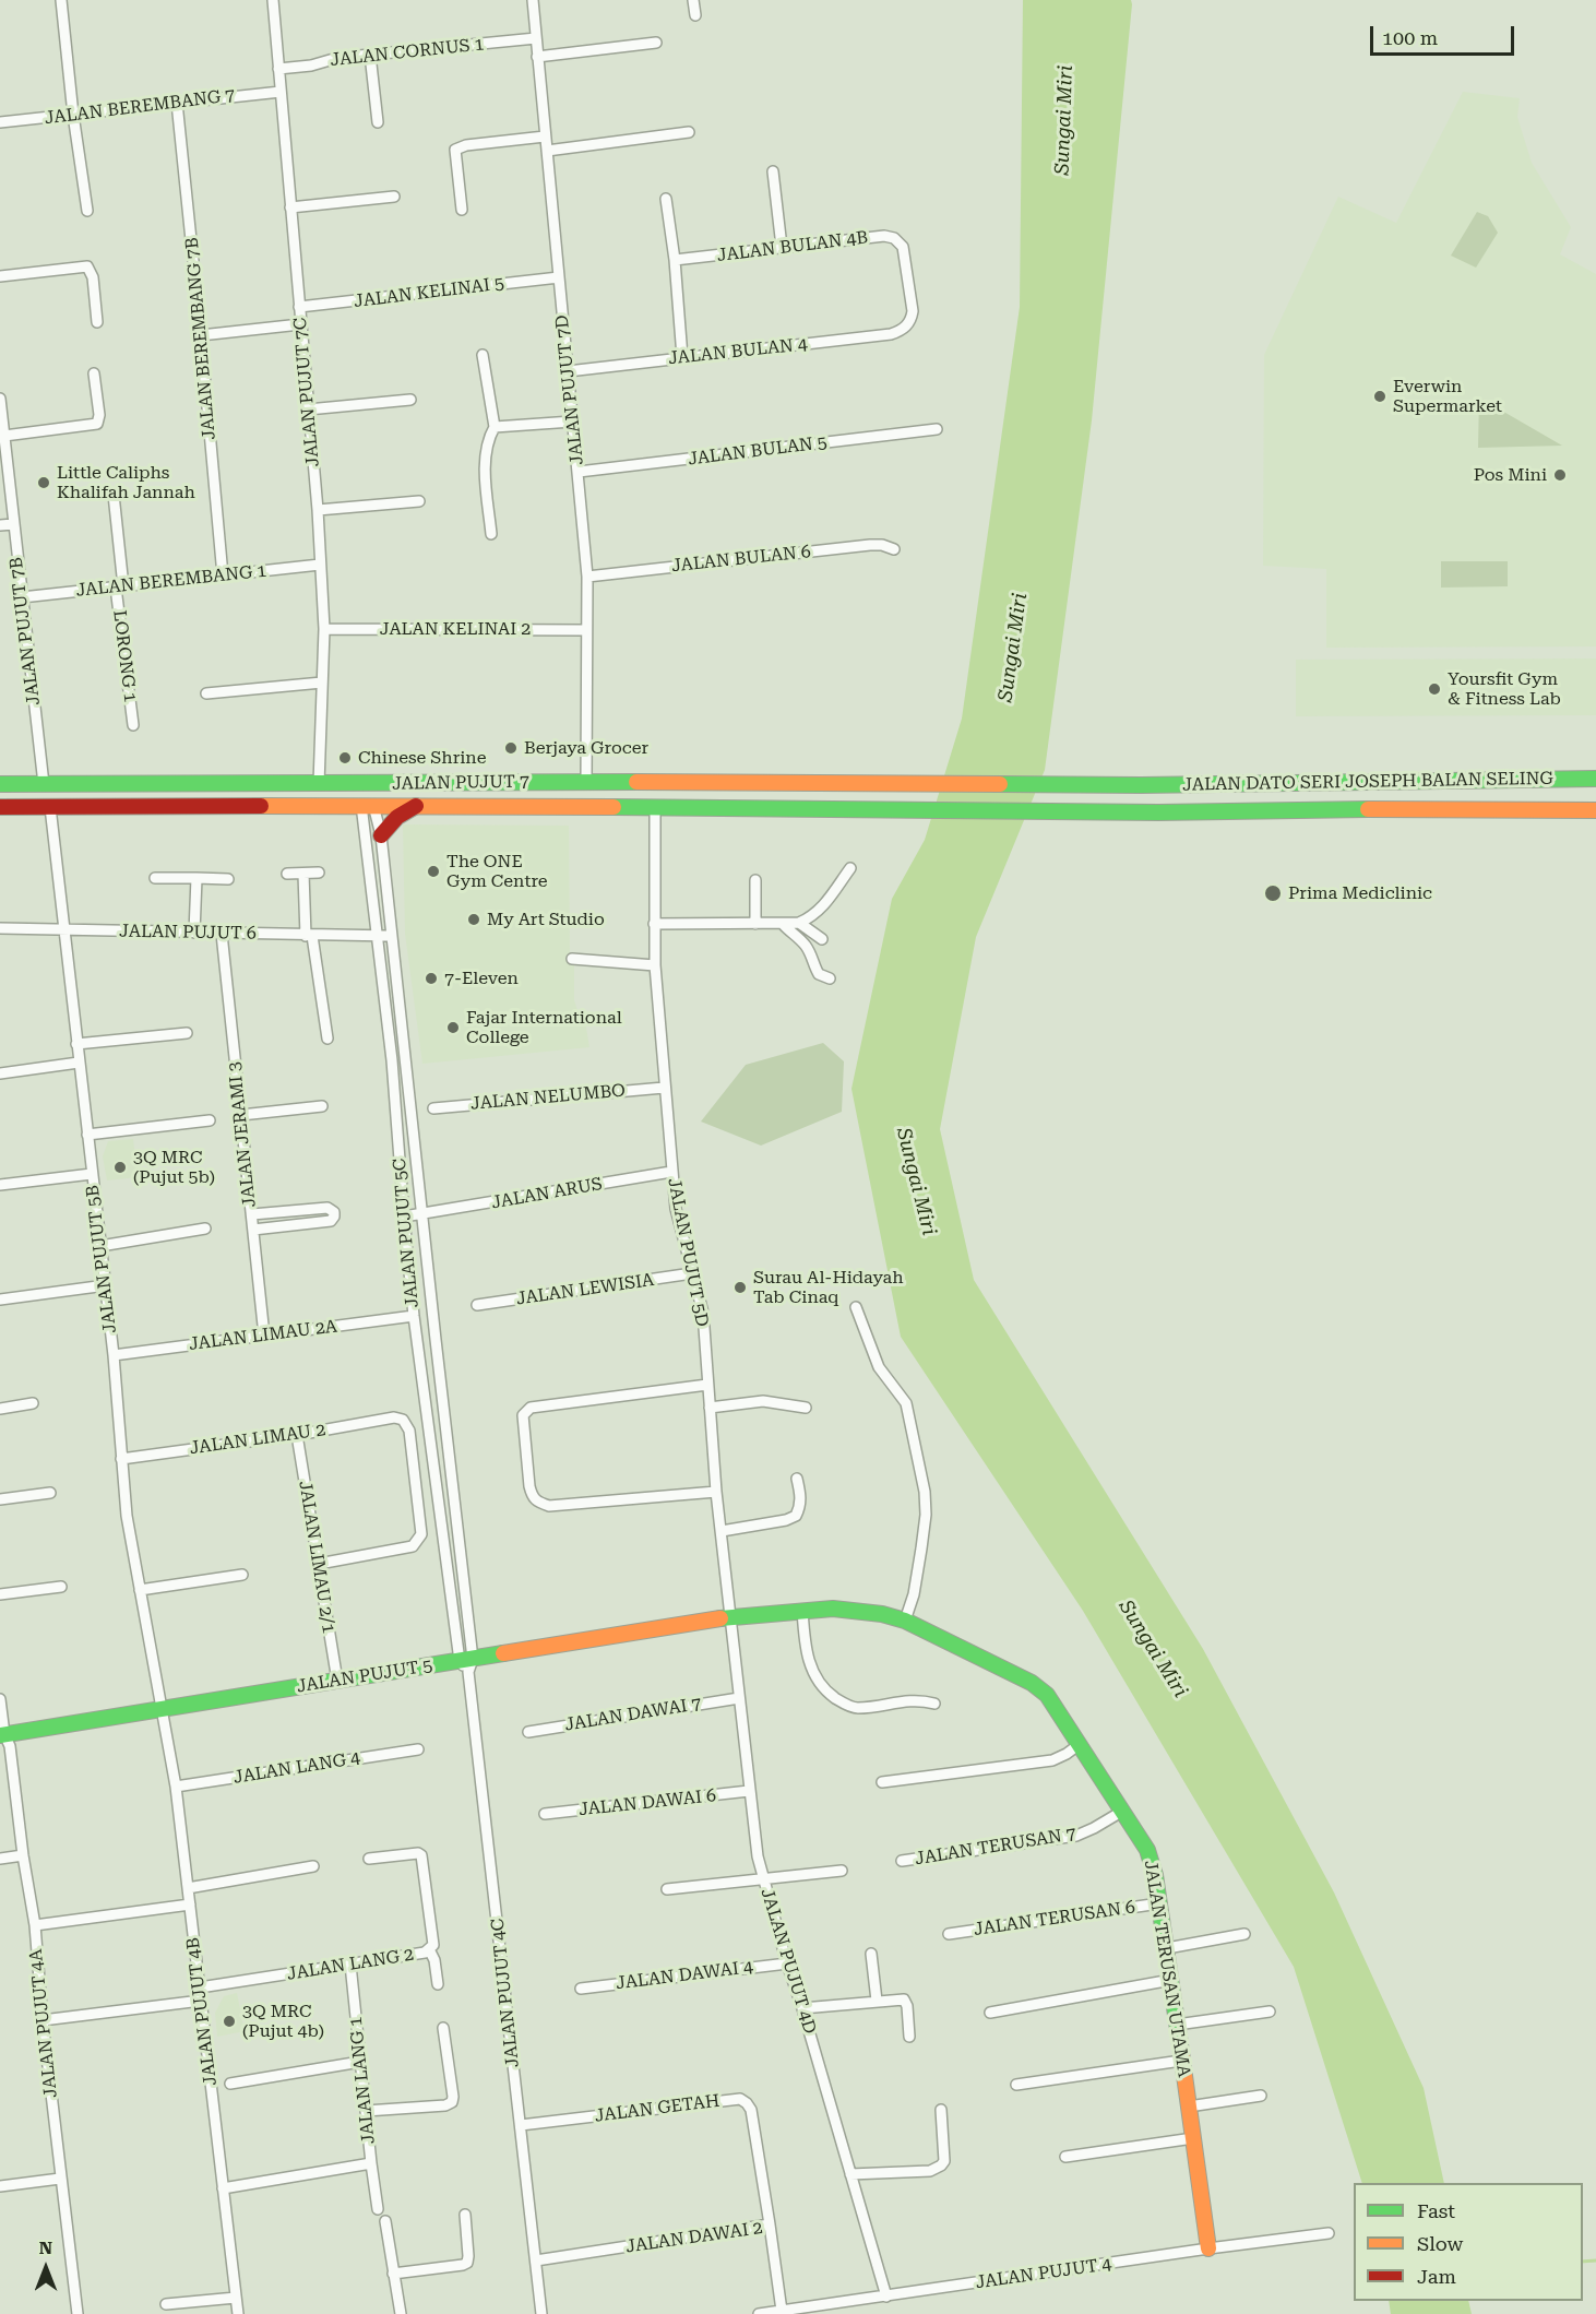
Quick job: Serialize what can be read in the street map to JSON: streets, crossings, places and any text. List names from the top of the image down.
{
  "streets": {
    "main road": [
      "JALAN DATO SERI JOSEPH BALAN SELING",
      "JALAN PUJUT 7",
      "JALAN PUJUT 5",
      "JALAN TERUSAN UTAMA"
    ],
    "street": [
      "JALAN CORNUS 1",
      "JALAN BEREMBANG 7",
      "JALAN BULAN 4B",
      "JALAN KELINAI 5",
      "JALAN BEREMBANG 7B",
      "JALAN BULAN 4",
      "JALAN PUJUT 7D",
      "JALAN PUJUT 7C",
      "JALAN BULAN 5",
      "JALAN BULAN 6",
      "JALAN BEREMBANG 1",
      "JALAN KELINAI 2",
      "JALAN PUJUT 7B",
      "LORONG 1",
      "JALAN PUJUT 6",
      "JALAN NELUMBO",
      "JALAN JERAMI 3",
      "JALAN ARUS",
      "JALAN PUJUT 5C",
      "JALAN PUJUT 5D",
      "JALAN PUJUT 5B",
      "JALAN LEWISIA",
      "JALAN LIMAU 2A",
      "JALAN LIMAU 2",
      "JALAN LIMAU 2/1",
      "JALAN DAWAI 7",
      "JALAN LANG 4",
      "JALAN DAWAI 6",
      "JALAN TERUSAN 7",
      "JALAN TERUSAN 6",
      "JALAN PUJUT 4D",
      "JALAN LANG 2",
      "JALAN DAWAI 4",
      "JALAN PUJUT 4C",
      "JALAN PUJUT 4B",
      "JALAN PUJUT 4A",
      "JALAN LANG 1",
      "JALAN GETAH",
      "JALAN DAWAI 2",
      "JALAN PUJUT 4"
    ]
  },
  "crossings": [
    ["JALAN CORNUS 1", "JALAN PUJUT 7D"],
    ["JALAN CORNUS 1", "JALAN PUJUT 7C"],
    ["JALAN BEREMBANG 7", "JALAN BEREMBANG 7B"],
    ["JALAN BEREMBANG 7", "JALAN PUJUT 7C"],
    ["JALAN BULAN 4B", "JALAN BULAN 4"],
    ["JALAN KELINAI 5", "JALAN PUJUT 7D"],
    ["JALAN KELINAI 5", "JALAN PUJUT 7C"],
    ["JALAN BEREMBANG 7B", "JALAN BEREMBANG 1"],
    ["JALAN BULAN 4", "JALAN PUJUT 7D"],
    ["JALAN PUJUT 7D", "JALAN BULAN 5"],
    ["JALAN PUJUT 7D", "JALAN BULAN 6"],
    ["JALAN PUJUT 7D", "JALAN KELINAI 2"],
    ["JALAN PUJUT 7D", "JALAN PUJUT 7"],
    ["JALAN PUJUT 7C", "JALAN BEREMBANG 1"],
    ["JALAN PUJUT 7C", "JALAN KELINAI 2"],
    ["JALAN PUJUT 7C", "JALAN PUJUT 7"],
    ["JALAN BEREMBANG 1", "JALAN PUJUT 7B"],
    ["JALAN BEREMBANG 1", "LORONG 1"],
    ["JALAN PUJUT 7B", "JALAN PUJUT 7"],
    ["JALAN DATO SERI JOSEPH BALAN SELING", "JALAN PUJUT 7"],
    ["JALAN PUJUT 7", "JALAN PUJUT 5C"],
    ["JALAN PUJUT 7", "JALAN PUJUT 5D"],
    ["JALAN PUJUT 7", "JALAN PUJUT 5B"],
    ["JALAN PUJUT 6", "JALAN JERAMI 3"],
    ["JALAN PUJUT 6", "JALAN PUJUT 5C"],
    ["JALAN PUJUT 6", "JALAN PUJUT 5B"],
    ["JALAN NELUMBO", "JALAN PUJUT 5D"],
    ["JALAN JERAMI 3", "JALAN LIMAU 2A"],
    ["JALAN ARUS", "JALAN PUJUT 5C"],
    ["JALAN ARUS", "JALAN PUJUT 5D"],
    ["JALAN PUJUT 5C", "JALAN LIMAU 2A"],
    ["JALAN PUJUT 5C", "JALAN PUJUT 5"],
    ["JALAN PUJUT 5C", "JALAN PUJUT 4C"],
    ["JALAN PUJUT 5D", "JALAN LEWISIA"],
    ["JALAN PUJUT 5D", "JALAN PUJUT 5"],
    ["JALAN PUJUT 5D", "JALAN PUJUT 4D"],
    ["JALAN PUJUT 5D", "JALAN TERUSAN UTAMA"],
    ["JALAN PUJUT 5B", "JALAN LIMAU 2A"],
    ["JALAN PUJUT 5B", "JALAN LIMAU 2"],
    ["JALAN PUJUT 5B", "JALAN PUJUT 5"],
    ["JALAN PUJUT 5B", "JALAN PUJUT 4B"],
    ["JALAN LIMAU 2", "JALAN LIMAU 2/1"],
    ["JALAN LIMAU 2/1", "JALAN PUJUT 5"],
    ["JALAN PUJUT 5", "JALAN PUJUT 4D"],
    ["JALAN PUJUT 5", "JALAN TERUSAN UTAMA"],
    ["JALAN PUJUT 5", "JALAN PUJUT 4C"],
    ["JALAN PUJUT 5", "JALAN PUJUT 4B"],
    ["JALAN PUJUT 5", "JALAN PUJUT 4A"],
    ["JALAN DAWAI 7", "JALAN PUJUT 4D"],
    ["JALAN LANG 4", "JALAN PUJUT 4B"],
    ["JALAN DAWAI 6", "JALAN PUJUT 4D"],
    ["JALAN TERUSAN 7", "JALAN TERUSAN UTAMA"],
    ["JALAN TERUSAN 6", "JALAN TERUSAN UTAMA"],
    ["JALAN PUJUT 4D", "JALAN TERUSAN UTAMA"],
    ["JALAN PUJUT 4D", "JALAN DAWAI 4"],
    ["JALAN PUJUT 4D", "JALAN PUJUT 4"],
    ["JALAN LANG 2", "JALAN PUJUT 4B"],
    ["JALAN LANG 2", "JALAN LANG 1"],
    ["JALAN TERUSAN UTAMA", "JALAN PUJUT 4"],
    ["JALAN PUJUT 4C", "JALAN GETAH"],
    ["JALAN PUJUT 4C", "JALAN DAWAI 2"],
    ["JALAN PUJUT 4B", "JALAN LANG 1"],
    ["JALAN GETAH", "JALAN DAWAI 2"],
    ["JALAN DAWAI 2", "JALAN PUJUT 4"]
  ],
  "water": ["Sungai Miri"],
  "places": [
    "Everwin Supermarket",
    "Pos Mini",
    "Little Caliphs Khalifah Jannah",
    "Yoursfit Gym & Fitness Lab",
    "Berjaya Grocer",
    "Chinese Shrine",
    "The ONE Gym Centre",
    "Prima Mediclinic",
    "My Art Studio",
    "7-Eleven",
    "Fajar International College",
    "3Q MRC (Pujut 5b)",
    "Surau Al-Hidayah Tab Cinaq",
    "3Q MRC (Pujut 4b)"
  ],
  "legend": ["Fast", "Slow", "Jam"],
  "scale_bar": "100 m",
  "north": "top"
}
